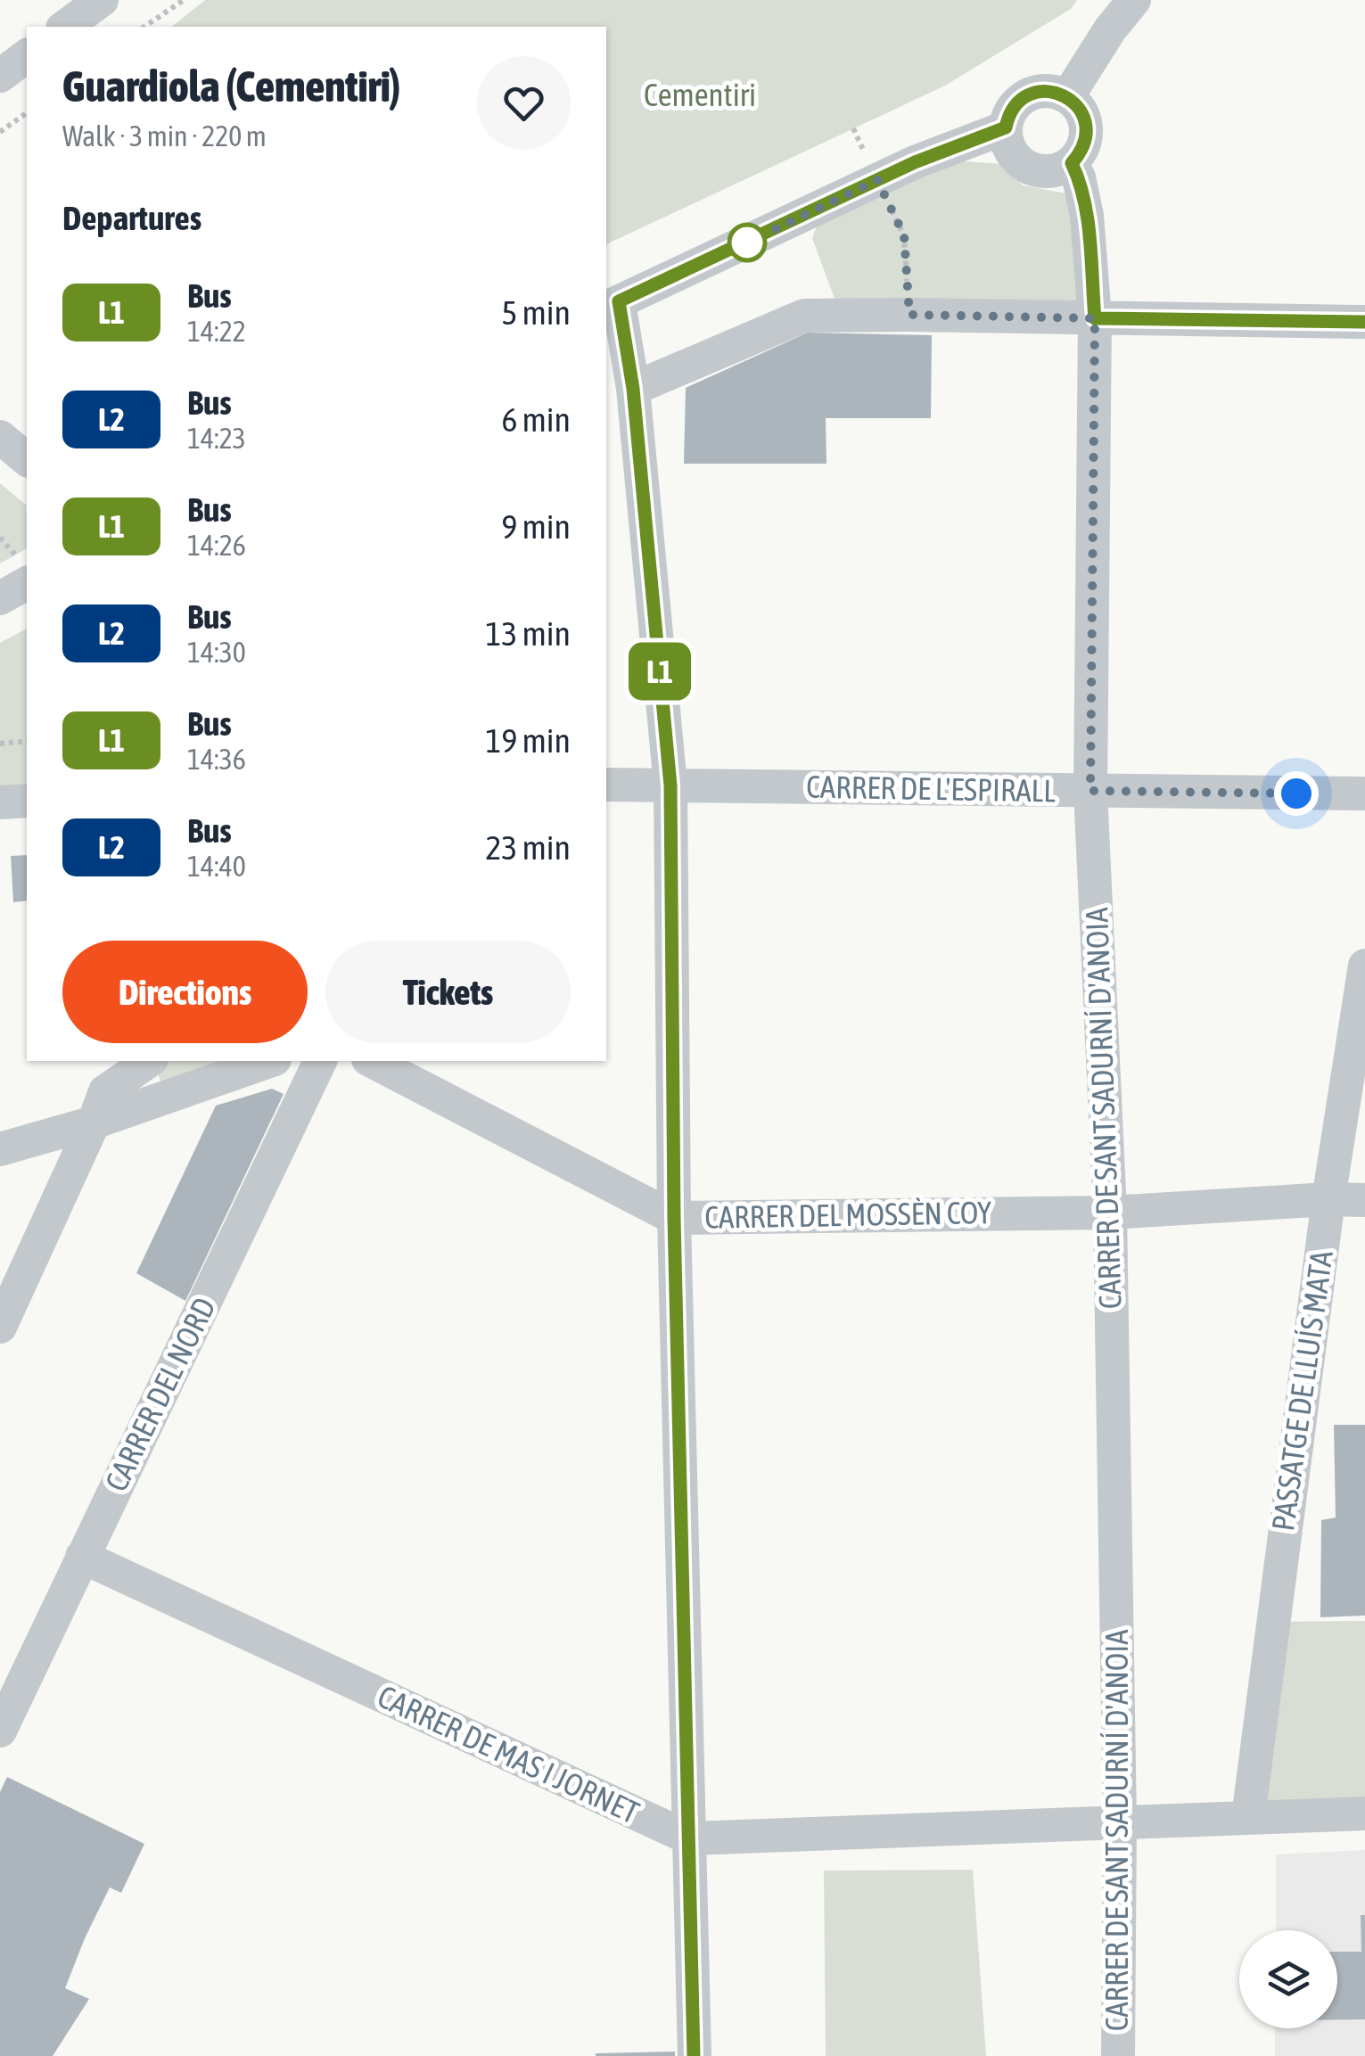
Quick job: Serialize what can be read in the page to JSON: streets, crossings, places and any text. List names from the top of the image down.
{
  "streets": {
    "street": [
      "CARRER DE L'ESPIRALL",
      "CARRER DE SANT SADURNÍ D'ANOIA",
      "CARRER DEL MOSSÈN COY",
      "PASSATGE DE LLUÍS MATA",
      "CARRER DEL NORD",
      "CARRER DE MAS I JORNET"
    ]
  },
  "crossings": [
    ["CARRER DE L'ESPIRALL", "CARRER DE SANT SADURNÍ D'ANOIA"],
    ["CARRER DE SANT SADURNÍ D'ANOIA", "CARRER DEL MOSSÈN COY"],
    ["CARRER DE SANT SADURNÍ D'ANOIA", "CARRER DE MAS I JORNET"],
    ["CARRER DEL MOSSÈN COY", "PASSATGE DE LLUÍS MATA"],
    ["PASSATGE DE LLUÍS MATA", "CARRER DE MAS I JORNET"],
    ["CARRER DEL NORD", "CARRER DE MAS I JORNET"]
  ],
  "parks": ["Cementiri"],
  "lines": ["bus line L1"],
  "page": {
    "on_map": "L1",
    "heading": [
      ["Guardiola (Cementiri)", "Walk · 3 min · 220 m"],
      "Departures"
    ],
    "list": [
      {
        "mark": "L1",
        "name": "Bus",
        "note": "14:22",
        "value": "5 min"
      },
      {
        "mark": "L2",
        "name": "Bus",
        "note": "14:23",
        "value": "6 min"
      },
      {
        "mark": "L1",
        "name": "Bus",
        "note": "14:26",
        "value": "9 min"
      },
      {
        "mark": "L2",
        "name": "Bus",
        "note": "14:30",
        "value": "13 min"
      },
      {
        "mark": "L1",
        "name": "Bus",
        "note": "14:36",
        "value": "19 min"
      },
      {
        "mark": "L2",
        "name": "Bus",
        "note": "14:40",
        "value": "23 min"
      }
    ],
    "buttons": ["Directions", "Tickets"]
  }
}
